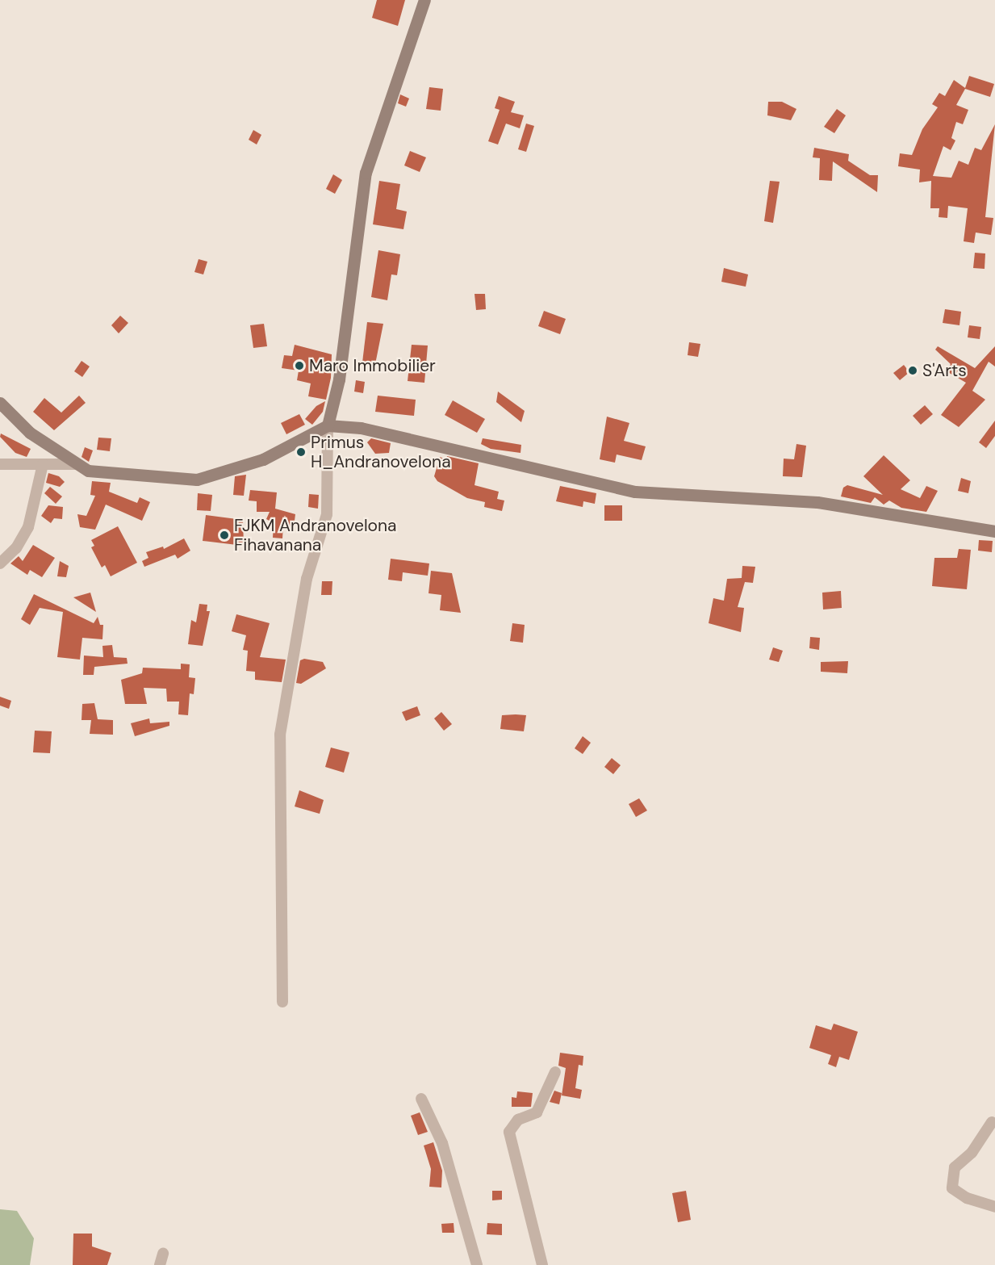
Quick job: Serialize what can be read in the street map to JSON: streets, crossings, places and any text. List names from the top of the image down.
{
  "places": [
    "Maro Immobilier",
    "S'Arts",
    "Primus H_Andranovelona",
    "FJKM Andranovelona Fihavanana"
  ]
}
